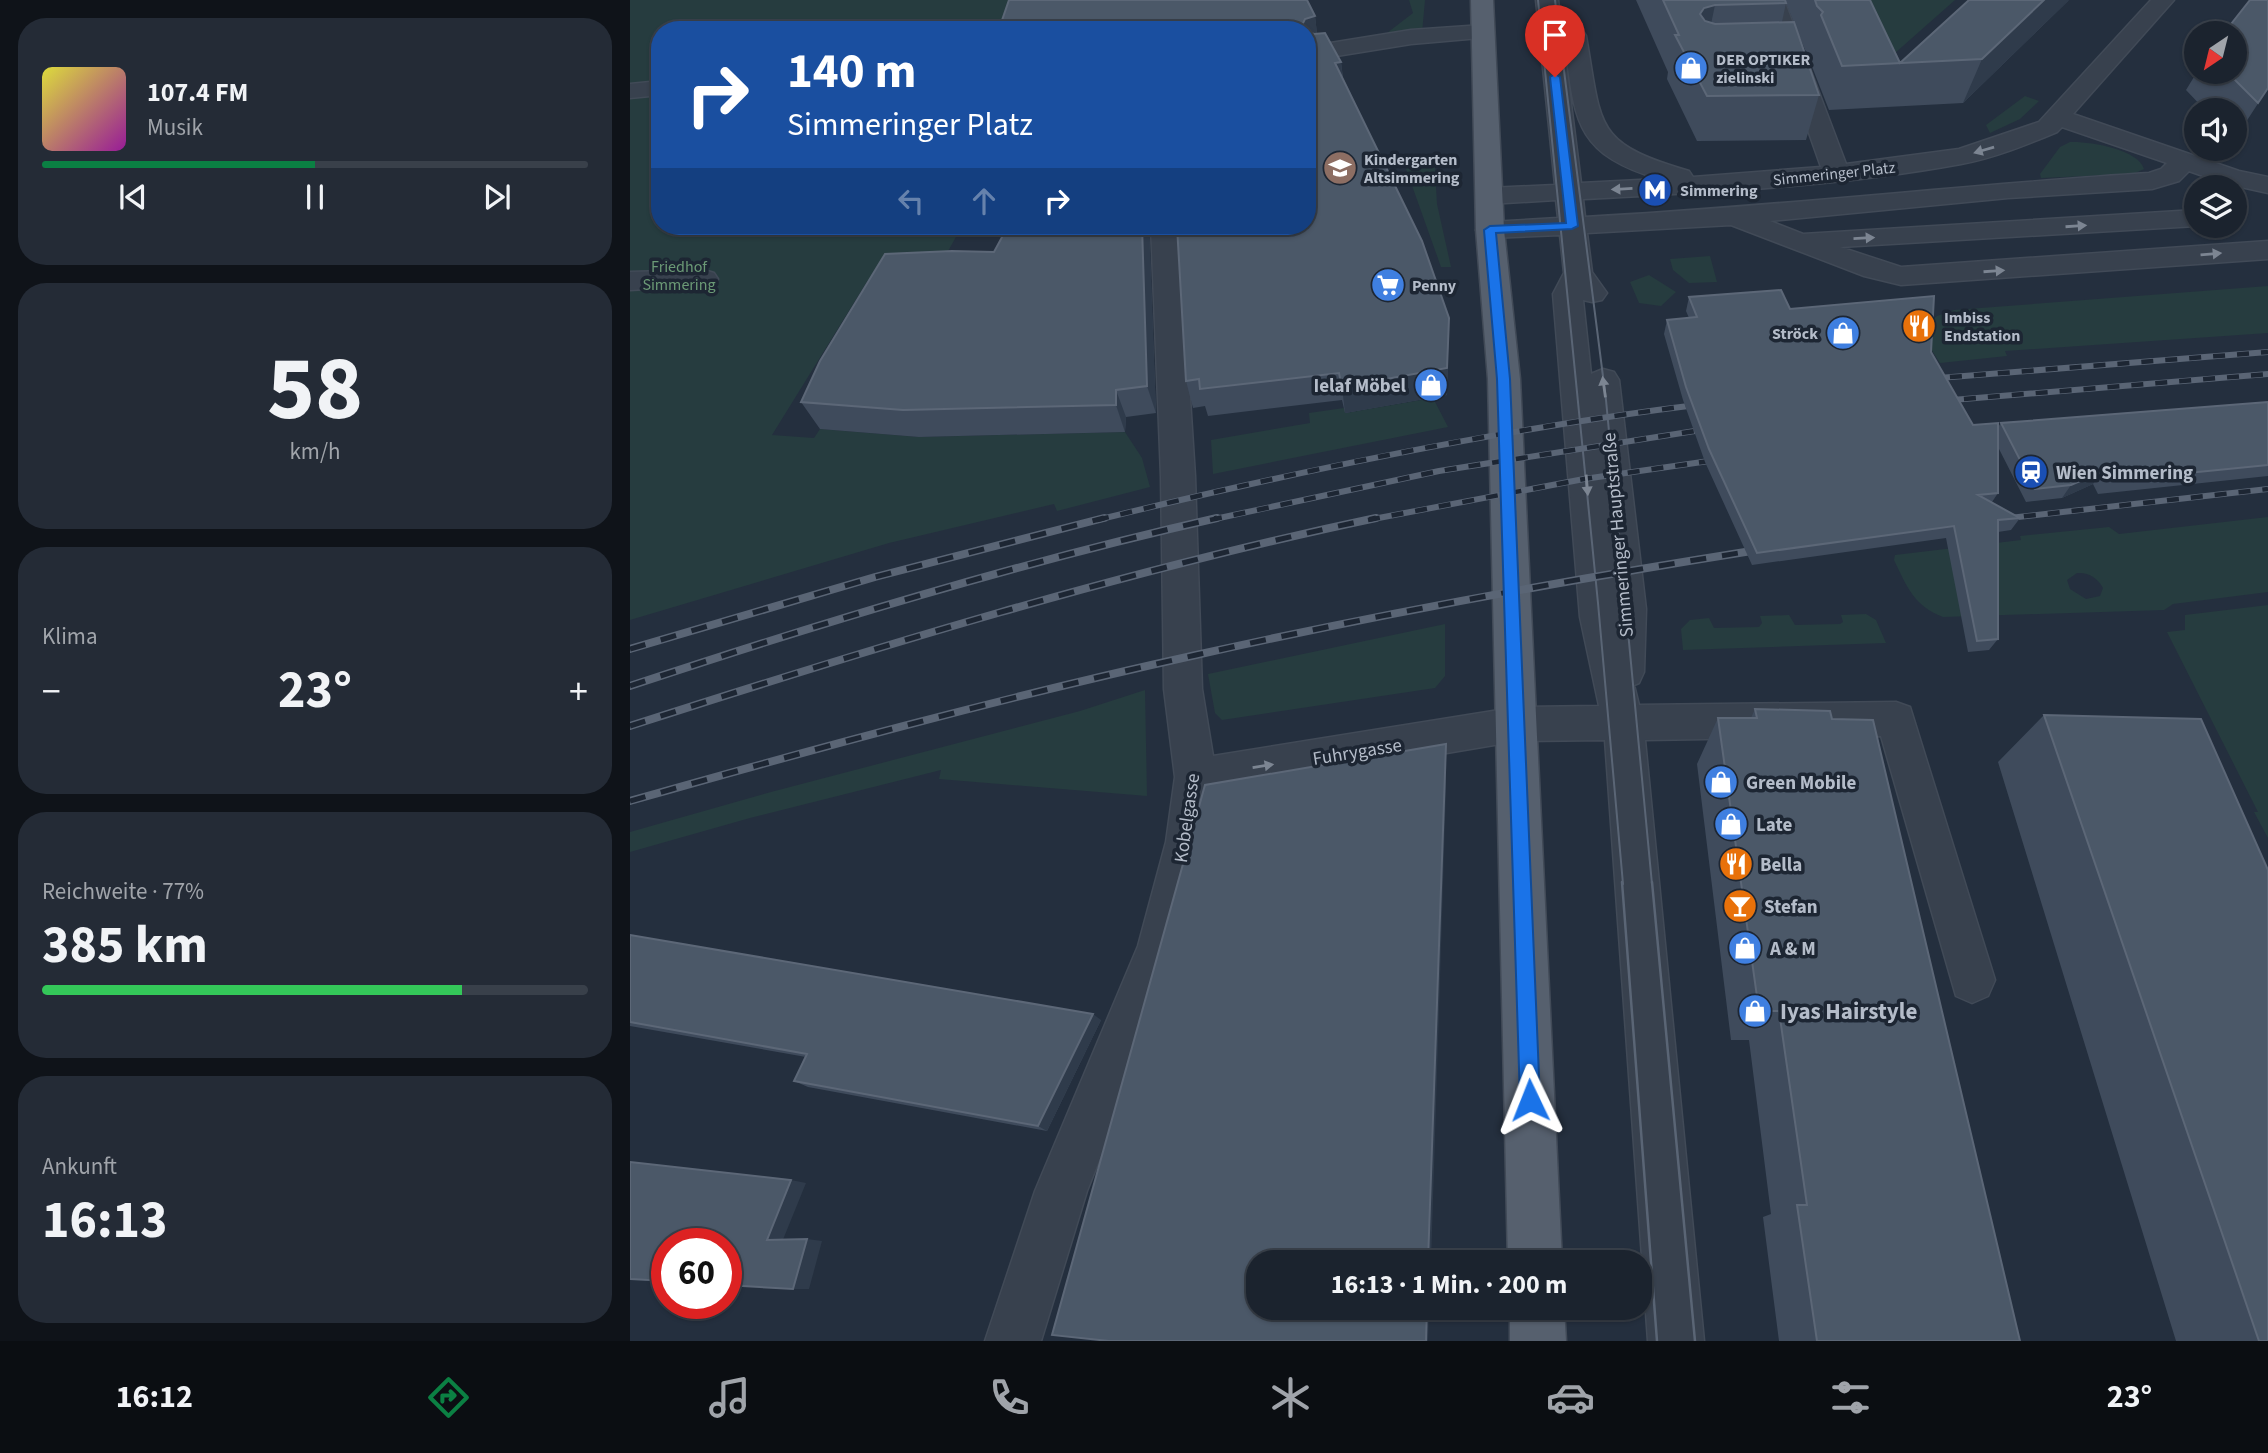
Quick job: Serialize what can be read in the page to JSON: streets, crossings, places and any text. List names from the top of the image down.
{
  "streets": {
    "street": [
      "Simmeringer Platz",
      "Simmeringer Hauptstraße",
      "Fuhrygasse",
      "Kobelgasse"
    ]
  },
  "crossings": [
    ["Simmeringer Platz", "Simmeringer Hauptstraße"],
    ["Simmeringer Hauptstraße", "Fuhrygasse"],
    ["Fuhrygasse", "Kobelgasse"]
  ],
  "parks": ["Friedhof Simmering"],
  "places": {
    "shop": [
      "DER OPTIKER zielinski",
      "Ströck",
      "Ielaf Möbel",
      "Green Mobile",
      "Late",
      "A & M",
      "Iyas Hairstyle"
    ],
    "school or university": ["Kindergarten Altsimmering"],
    "metro station": ["Simmering"],
    "supermarket": ["Penny"],
    "restaurant": ["Imbiss Endstation", "Bella"],
    "station": ["Wien Simmering"],
    "bar": ["Stefan"]
  },
  "north": "bottom left",
  "page": {
    "turn": ["140 m", "Simmeringer Platz"],
    "song": ["107.4 FM", "Musik"],
    "tile": [
      ["58", "km/h"],
      "Klima",
      ["Reichweite · 77%", "385 km"],
      ["Ankunft", "16:13"]
    ],
    "heat": ["−", "23°", "+"],
    "limit": "60",
    "trip": "16:13 · 1 Min. · 200 m",
    "tabs": ["16:12", "23°"]
  }
}
